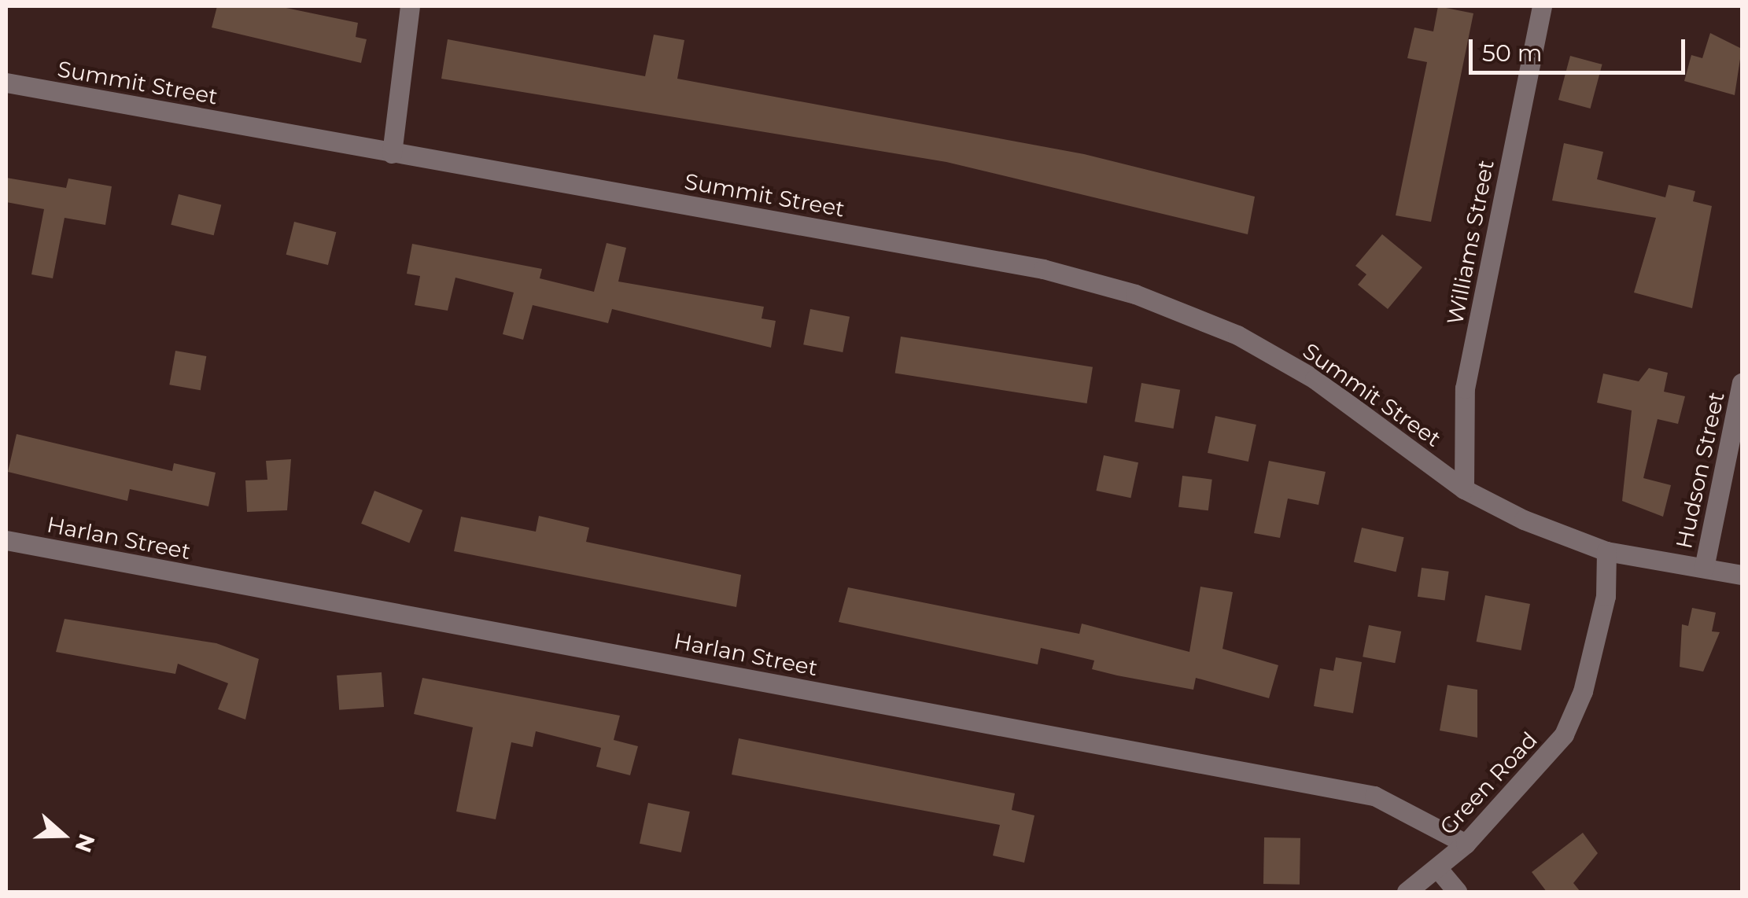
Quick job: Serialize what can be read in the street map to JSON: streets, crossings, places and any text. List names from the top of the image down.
{
  "streets": {
    "street": [
      "Summit Street",
      "Williams Street",
      "Hudson Street",
      "Harlan Street",
      "Green Road"
    ]
  },
  "crossings": [
    ["Summit Street", "Williams Street"],
    ["Summit Street", "Hudson Street"],
    ["Summit Street", "Green Road"],
    ["Harlan Street", "Green Road"]
  ],
  "scale_bar": "50 m",
  "north": "right"
}
